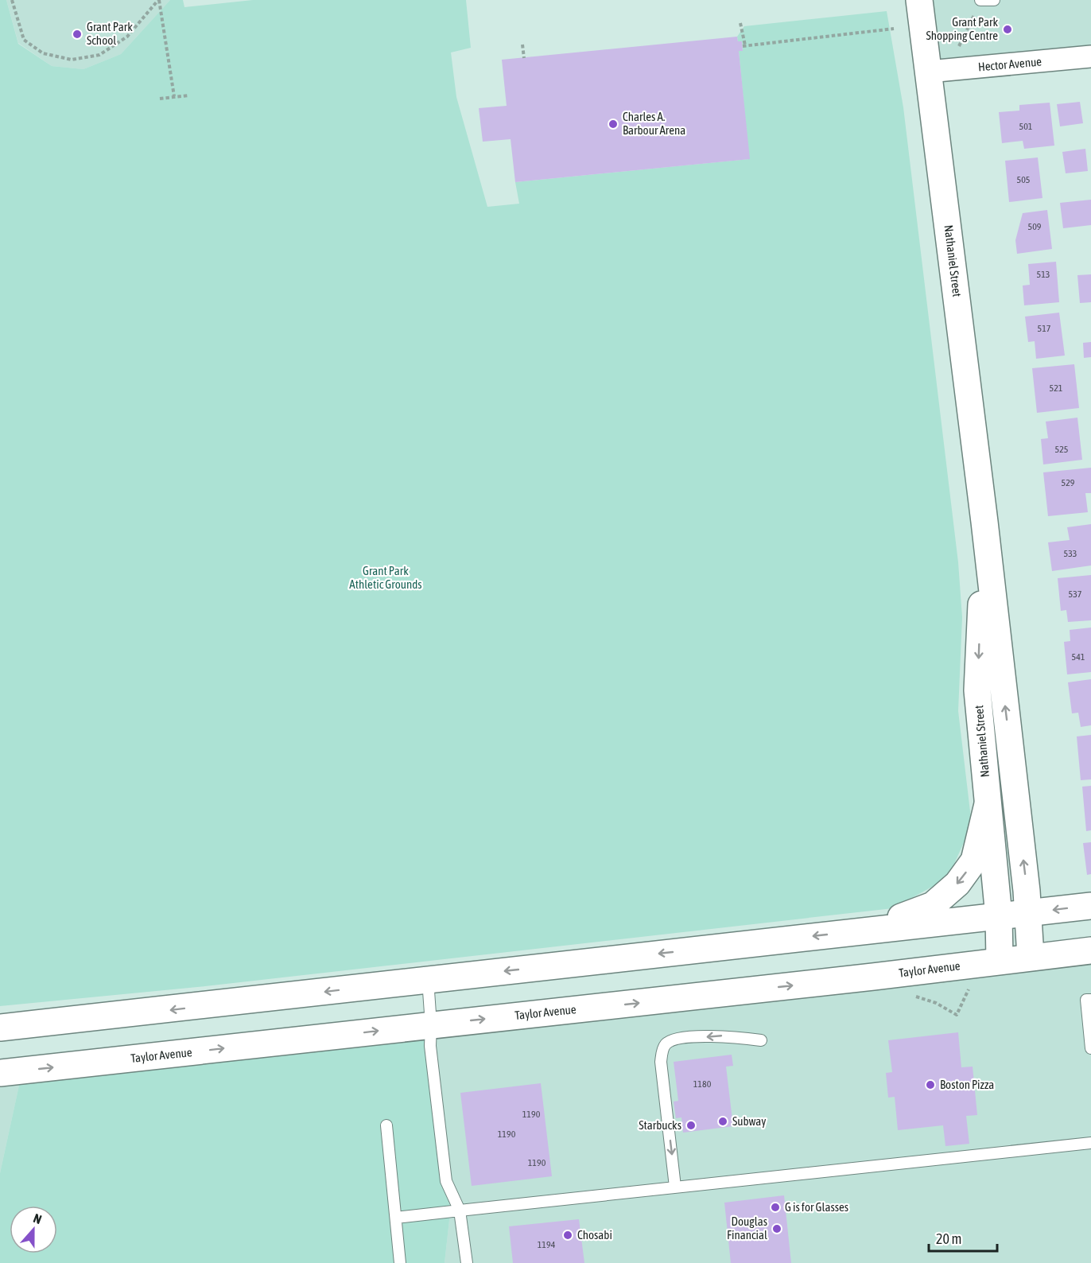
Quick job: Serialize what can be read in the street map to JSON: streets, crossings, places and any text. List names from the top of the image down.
{
  "streets": {
    "main road": ["Nathaniel Street", "Taylor Avenue"],
    "street": ["Hector Avenue"]
  },
  "crossings": [
    ["Hector Avenue", "Nathaniel Street"],
    ["Nathaniel Street", "Taylor Avenue"]
  ],
  "parks": ["Grant Park Athletic Grounds"],
  "places": [
    "Grant Park Shopping Centre",
    "Grant Park School",
    "Charles A. Barbour Arena",
    "Boston Pizza",
    "Subway",
    "Starbucks",
    "G is for Glasses",
    "Douglas Financial",
    "Chosabi"
  ],
  "house_numbers": [
    "501",
    "505",
    "509",
    "513",
    "517",
    "521",
    "525",
    "529",
    "533",
    "537",
    "541",
    "1180",
    "1190",
    "1190",
    "1190",
    "1194"
  ],
  "scale_bar": "20 m",
  "north": "top"
}
